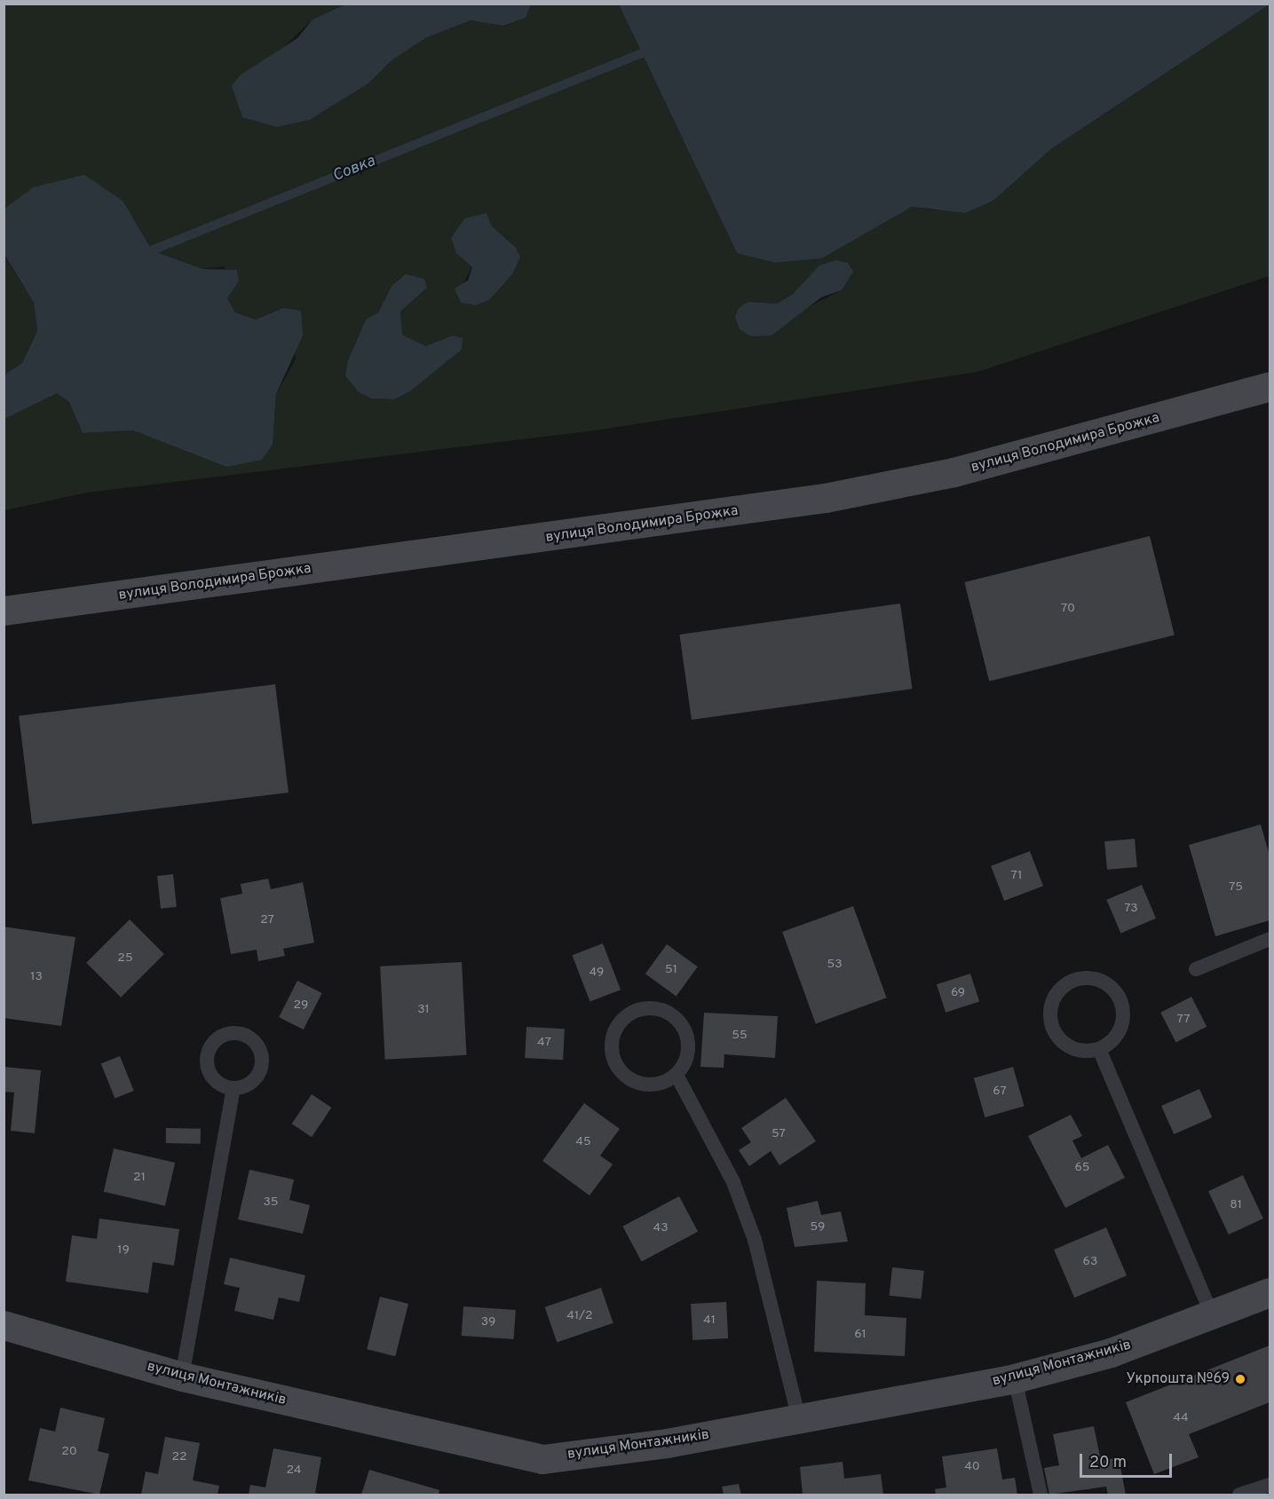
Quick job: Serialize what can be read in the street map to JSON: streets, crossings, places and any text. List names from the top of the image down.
{
  "streets": {
    "street": ["вулиця Володимира Брожка", "вулиця Монтажників"]
  },
  "water": ["Совка"],
  "places": ["Укрпошта №69"],
  "house_numbers": [
    "70",
    "71",
    "75",
    "73",
    "27",
    "25",
    "53",
    "51",
    "49",
    "13",
    "69",
    "29",
    "31",
    "77",
    "55",
    "47",
    "67",
    "57",
    "45",
    "65",
    "21",
    "35",
    "81",
    "59",
    "43",
    "19",
    "63",
    "41/2",
    "41",
    "39",
    "61",
    "44",
    "20",
    "22",
    "40",
    "24"
  ],
  "scale_bar": "20 m"
}
